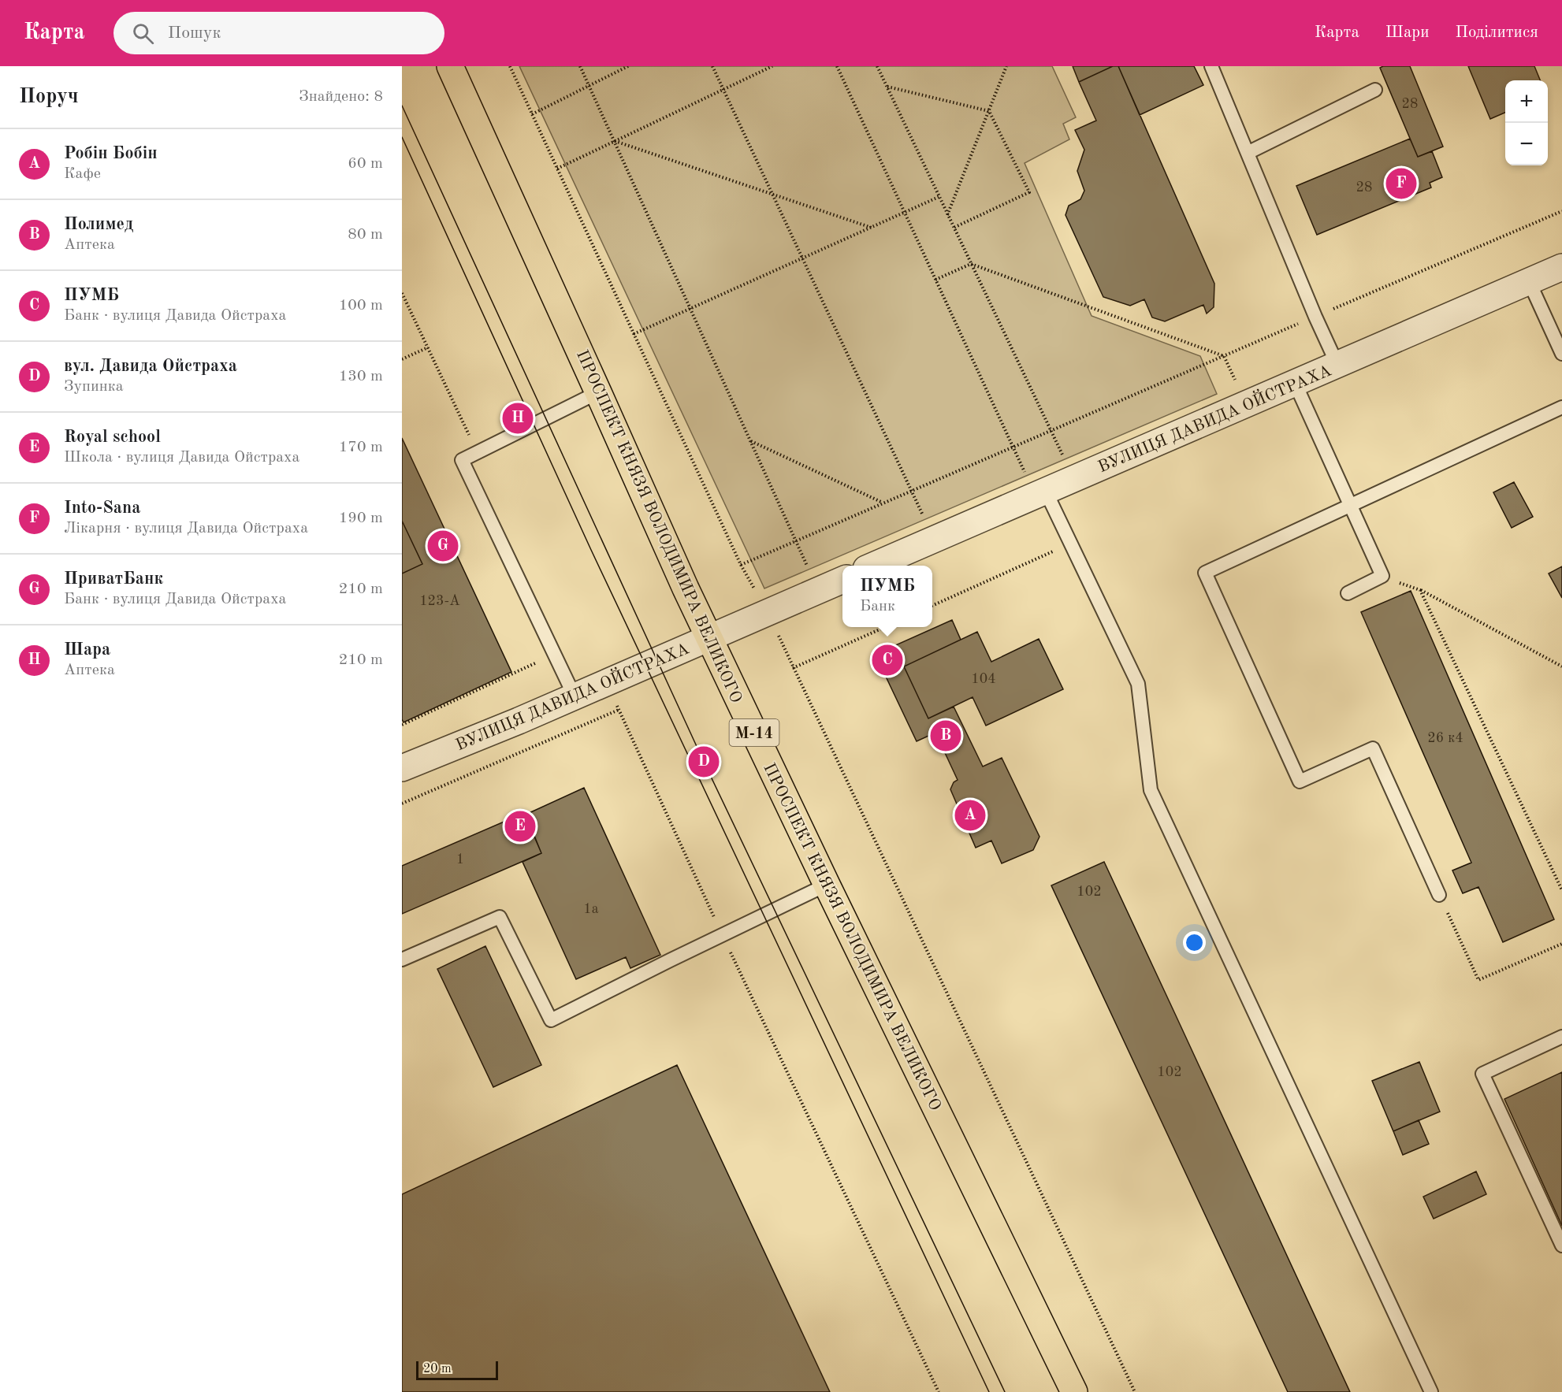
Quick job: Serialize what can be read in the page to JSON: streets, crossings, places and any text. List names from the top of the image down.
{
  "streets": {
    "highway": ["ПРОСПЕКТ КНЯЗЯ ВОЛОДИМИРА ВЕЛИКОГО", "М-14"],
    "street": ["ВУЛИЦЯ ДАВИДА ОЙСТРАХА"]
  },
  "crossings": [
    ["ВУЛИЦЯ ДАВИДА ОЙСТРАХА", "ПРОСПЕКТ КНЯЗЯ ВОЛОДИМИРА ВЕЛИКОГО"]
  ],
  "house_numbers": [
    "28",
    "28",
    "123-А",
    "104",
    "26 к4",
    "1",
    "102",
    "1а",
    "102"
  ],
  "scale_bar": "20 m",
  "page": {
    "header": "Карта",
    "search": "Пошук",
    "nav": ["Карта", "Шари", "Поділитися"],
    "heading": ["Поруч", "Знайдено: 8"],
    "map_buttons": ["+", "−"],
    "list": [
      {
        "mark": "A",
        "name": "Робін Бобін",
        "note": "Кафе",
        "value": "60 m"
      },
      {
        "mark": "B",
        "name": "Полимед",
        "note": "Аптека",
        "value": "80 m"
      },
      {
        "mark": "C",
        "name": "ПУМБ",
        "note": "Банк · вулиця Давида Ойстраха",
        "value": "100 m"
      },
      {
        "mark": "D",
        "name": "вул. Давида Ойстраха",
        "note": "Зупинка",
        "value": "130 m"
      },
      {
        "mark": "E",
        "name": "Royal school",
        "note": "Школа · вулиця Давида Ойстраха",
        "value": "170 m"
      },
      {
        "mark": "F",
        "name": "Into-Sana",
        "note": "Лікарня · вулиця Давида Ойстраха",
        "value": "190 m"
      },
      {
        "mark": "G",
        "name": "ПриватБанк",
        "note": "Банк · вулиця Давида Ойстраха",
        "value": "210 m"
      },
      {
        "mark": "H",
        "name": "Шара",
        "note": "Аптека",
        "value": "210 m"
      }
    ],
    "pins": [
      "F",
      "H",
      "G",
      "C",
      "B",
      "D",
      "A",
      "E"
    ],
    "popup": ["ПУМБ", "Банк"],
    "scale": "20 m"
  }
}
